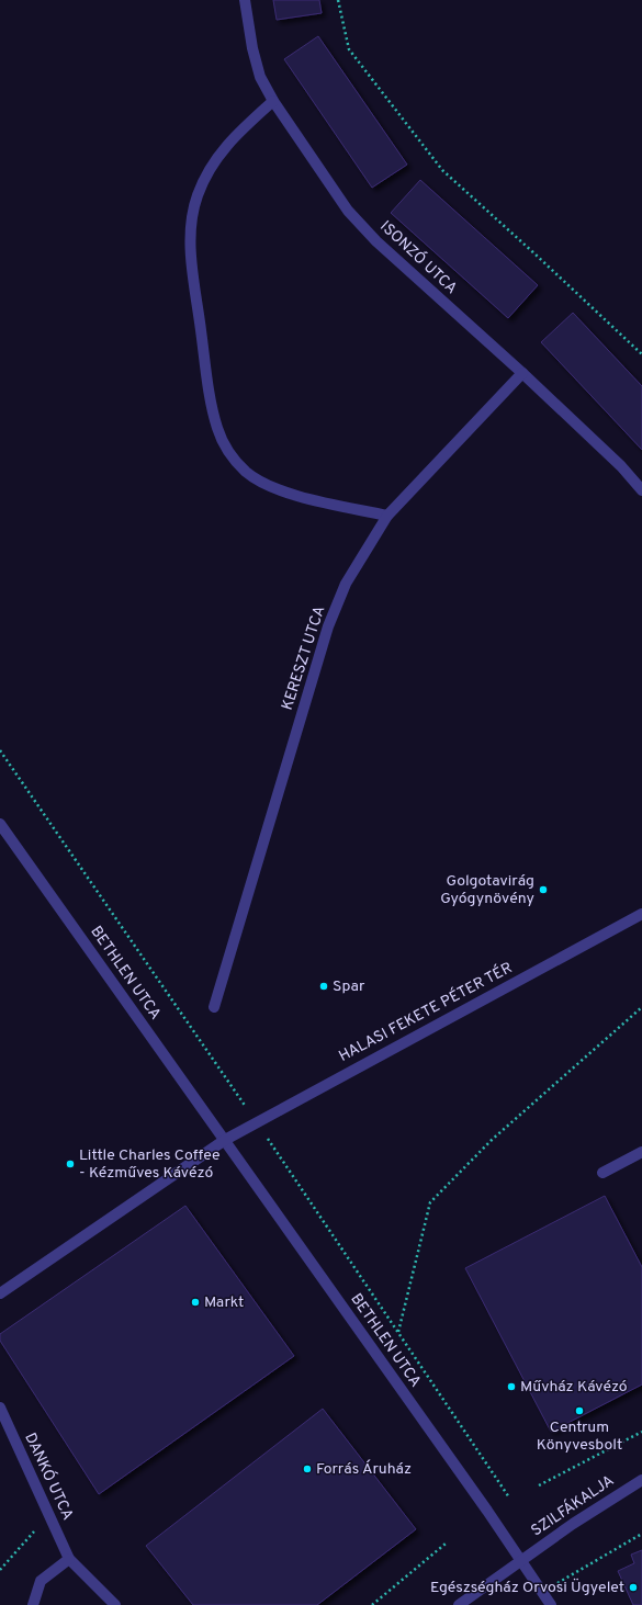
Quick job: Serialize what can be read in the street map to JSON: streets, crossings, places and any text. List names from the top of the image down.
{
  "streets": {
    "street": [
      "ISONZÓ UTCA",
      "KERESZT UTCA",
      "BETHLEN UTCA",
      "HALASI FEKETE PÉTER TÉR",
      "DANKÓ UTCA",
      "SZILFÁKALJA"
    ]
  },
  "crossings": [
    ["ISONZÓ UTCA", "KERESZT UTCA"],
    ["BETHLEN UTCA", "HALASI FEKETE PÉTER TÉR"],
    ["BETHLEN UTCA", "SZILFÁKALJA"]
  ],
  "places": [
    "Golgotavirág Gyógynövény",
    "Spar",
    "Little Charles Coffee - Kézműves Kávézó",
    "Markt",
    "Művház Kávézó",
    "Centrum Könyvesbolt",
    "Forrás Áruház",
    "Egészségház Orvosi Ügyelet"
  ]
}
